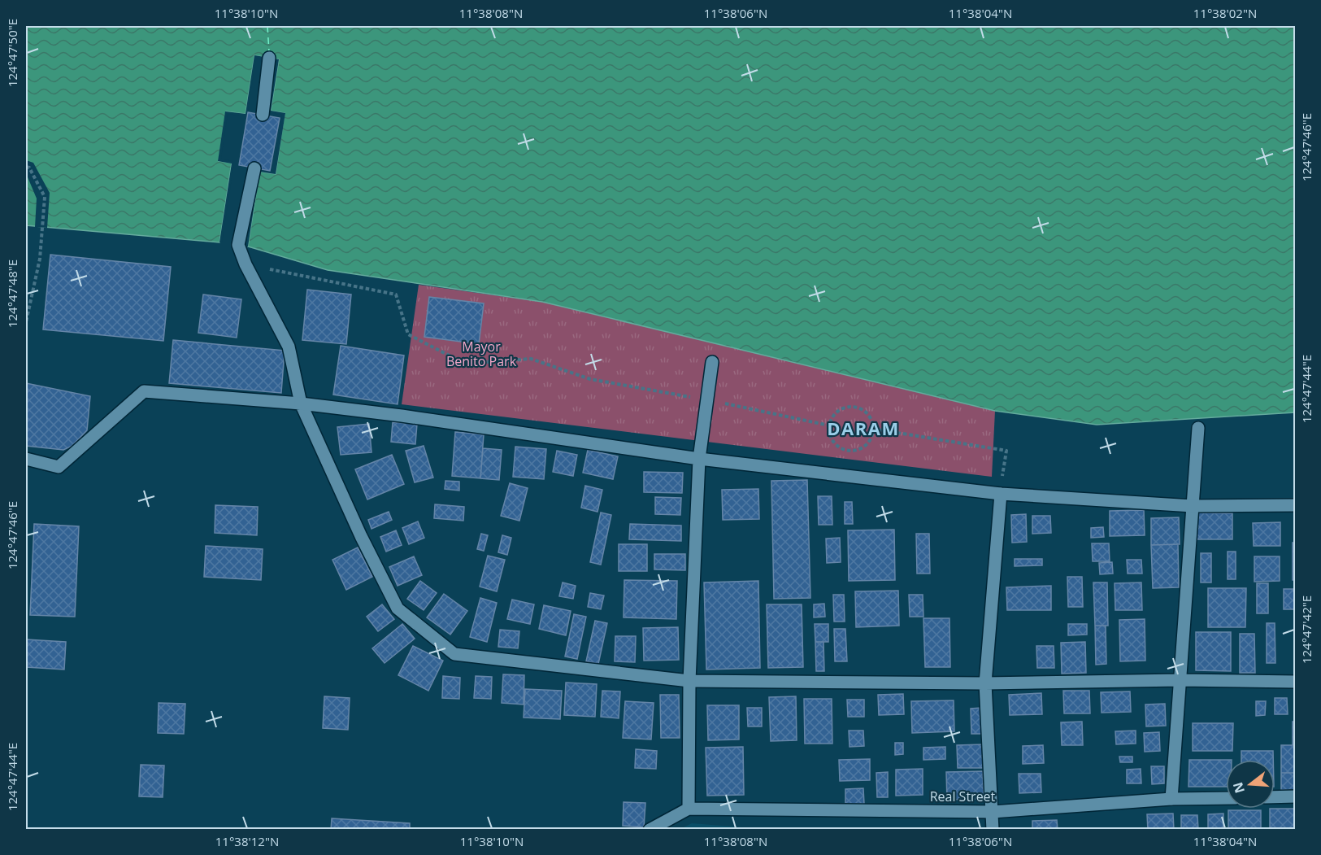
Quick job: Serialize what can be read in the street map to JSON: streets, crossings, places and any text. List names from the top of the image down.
{
  "streets": {
    "street": ["Real Street"]
  },
  "districts": ["DARAM"],
  "parks": ["Mayor Benito Park"],
  "north": "left",
  "coordinates": [
    "11°38'10\"N",
    "11°38'08\"N",
    "11°38'06\"N",
    "11°38'04\"N",
    "11°38'02\"N",
    "124°47'50\"E",
    "124°47'46\"E",
    "124°47'48\"E",
    "124°47'44\"E",
    "124°47'42\"E",
    "11°38'12\"N"
  ]
}
